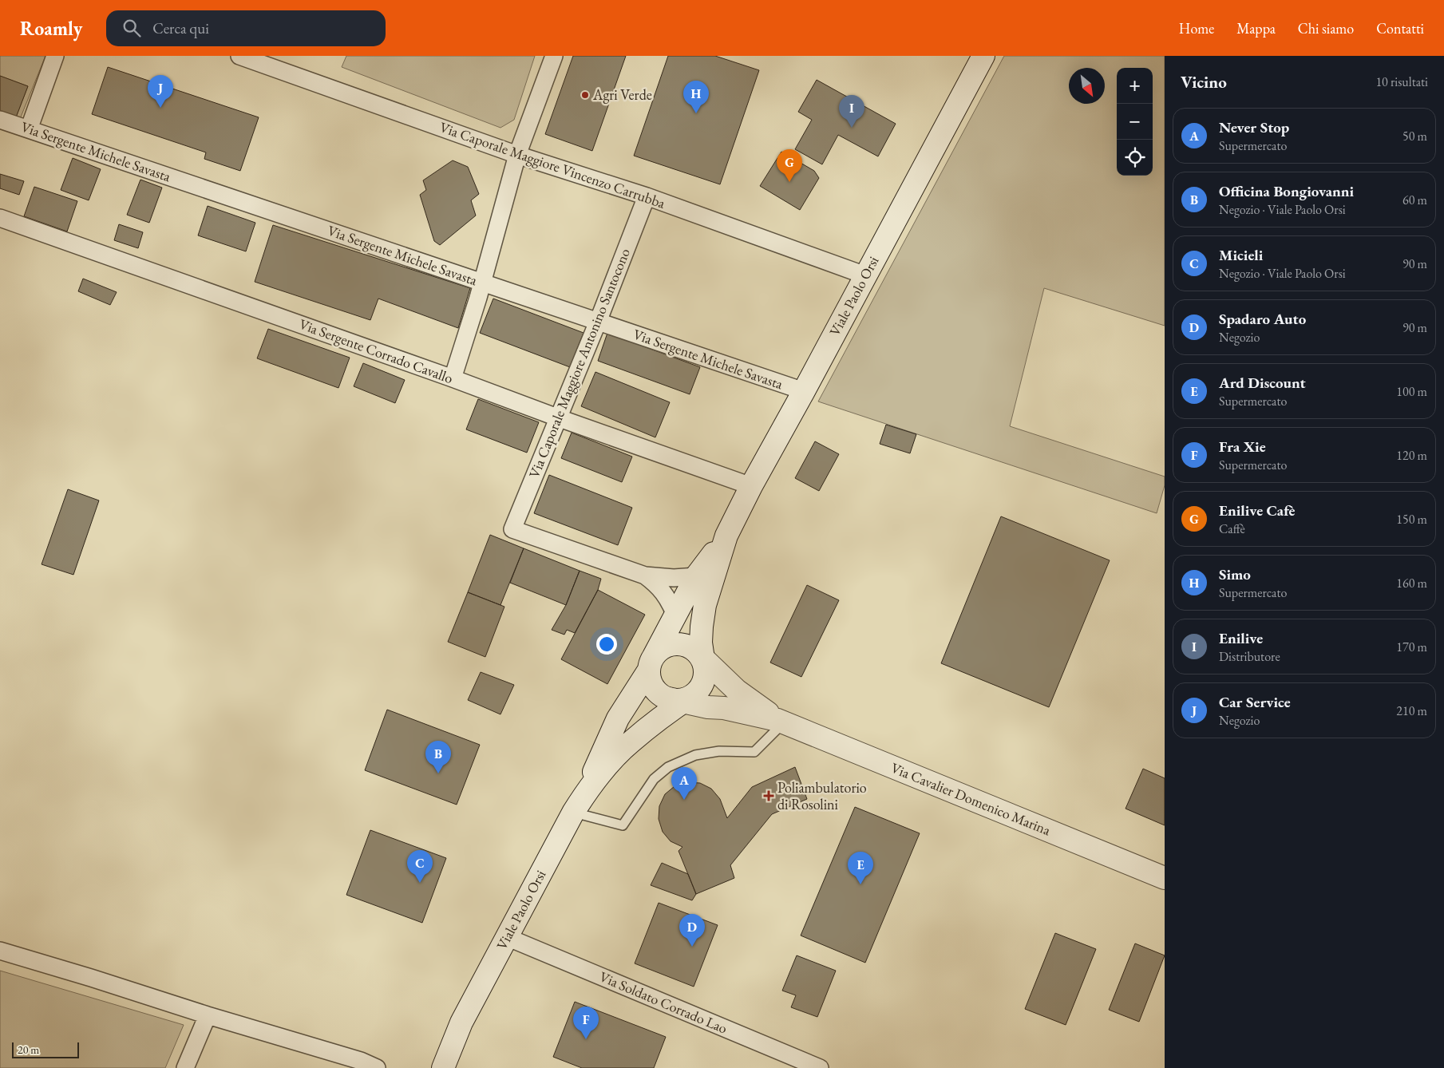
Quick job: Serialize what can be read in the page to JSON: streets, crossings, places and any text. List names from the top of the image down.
{
  "streets": {
    "main road": ["Viale Paolo Orsi", "Via Cavalier Domenico Marina"],
    "street": [
      "Via Sergente Michele Savasta",
      "Via Caporale Maggiore Vincenzo Carrubba",
      "Via Sergente Corrado Cavallo",
      "Via Caporale Maggiore Antonino Santocono",
      "Via Soldato Corrado Lao"
    ]
  },
  "crossings": [
    ["Via Sergente Michele Savasta", "Viale Paolo Orsi"],
    ["Via Sergente Michele Savasta", "Via Caporale Maggiore Antonino Santocono"],
    ["Via Caporale Maggiore Vincenzo Carrubba", "Viale Paolo Orsi"],
    ["Via Caporale Maggiore Vincenzo Carrubba", "Via Caporale Maggiore Antonino Santocono"],
    ["Viale Paolo Orsi", "Via Sergente Corrado Cavallo"],
    ["Viale Paolo Orsi", "Via Soldato Corrado Lao"],
    ["Via Sergente Corrado Cavallo", "Via Caporale Maggiore Antonino Santocono"]
  ],
  "places": {
    "other": ["Agri Verde"],
    "health": ["Poliambulatorio di Rosolini"]
  },
  "scale_bar": "20 m",
  "north": "bottom right",
  "page": {
    "header": "Roamly",
    "search": "Cerca qui",
    "nav": [
      "Home",
      "Mappa",
      "Chi siamo",
      "Contatti"
    ],
    "heading": ["Vicino", "10 risultati"],
    "map_buttons": ["+", "−"],
    "pins": [
      "J",
      "H",
      "I",
      "G",
      "B",
      "A",
      "C",
      "E",
      "D",
      "F"
    ],
    "list": [
      {
        "mark": "A",
        "name": "Never Stop",
        "note": "Supermercato",
        "value": "50 m"
      },
      {
        "mark": "B",
        "name": "Officina Bongiovanni",
        "note": "Negozio · Viale Paolo Orsi",
        "value": "60 m"
      },
      {
        "mark": "C",
        "name": "Micieli",
        "note": "Negozio · Viale Paolo Orsi",
        "value": "90 m"
      },
      {
        "mark": "D",
        "name": "Spadaro Auto",
        "note": "Negozio",
        "value": "90 m"
      },
      {
        "mark": "E",
        "name": "Ard Discount",
        "note": "Supermercato",
        "value": "100 m"
      },
      {
        "mark": "F",
        "name": "Fra Xie",
        "note": "Supermercato",
        "value": "120 m"
      },
      {
        "mark": "G",
        "name": "Enilive Cafè",
        "note": "Caffè",
        "value": "150 m"
      },
      {
        "mark": "H",
        "name": "Simo",
        "note": "Supermercato",
        "value": "160 m"
      },
      {
        "mark": "I",
        "name": "Enilive",
        "note": "Distributore",
        "value": "170 m"
      },
      {
        "mark": "J",
        "name": "Car Service",
        "note": "Negozio",
        "value": "210 m"
      }
    ],
    "scale": "20 m"
  }
}
